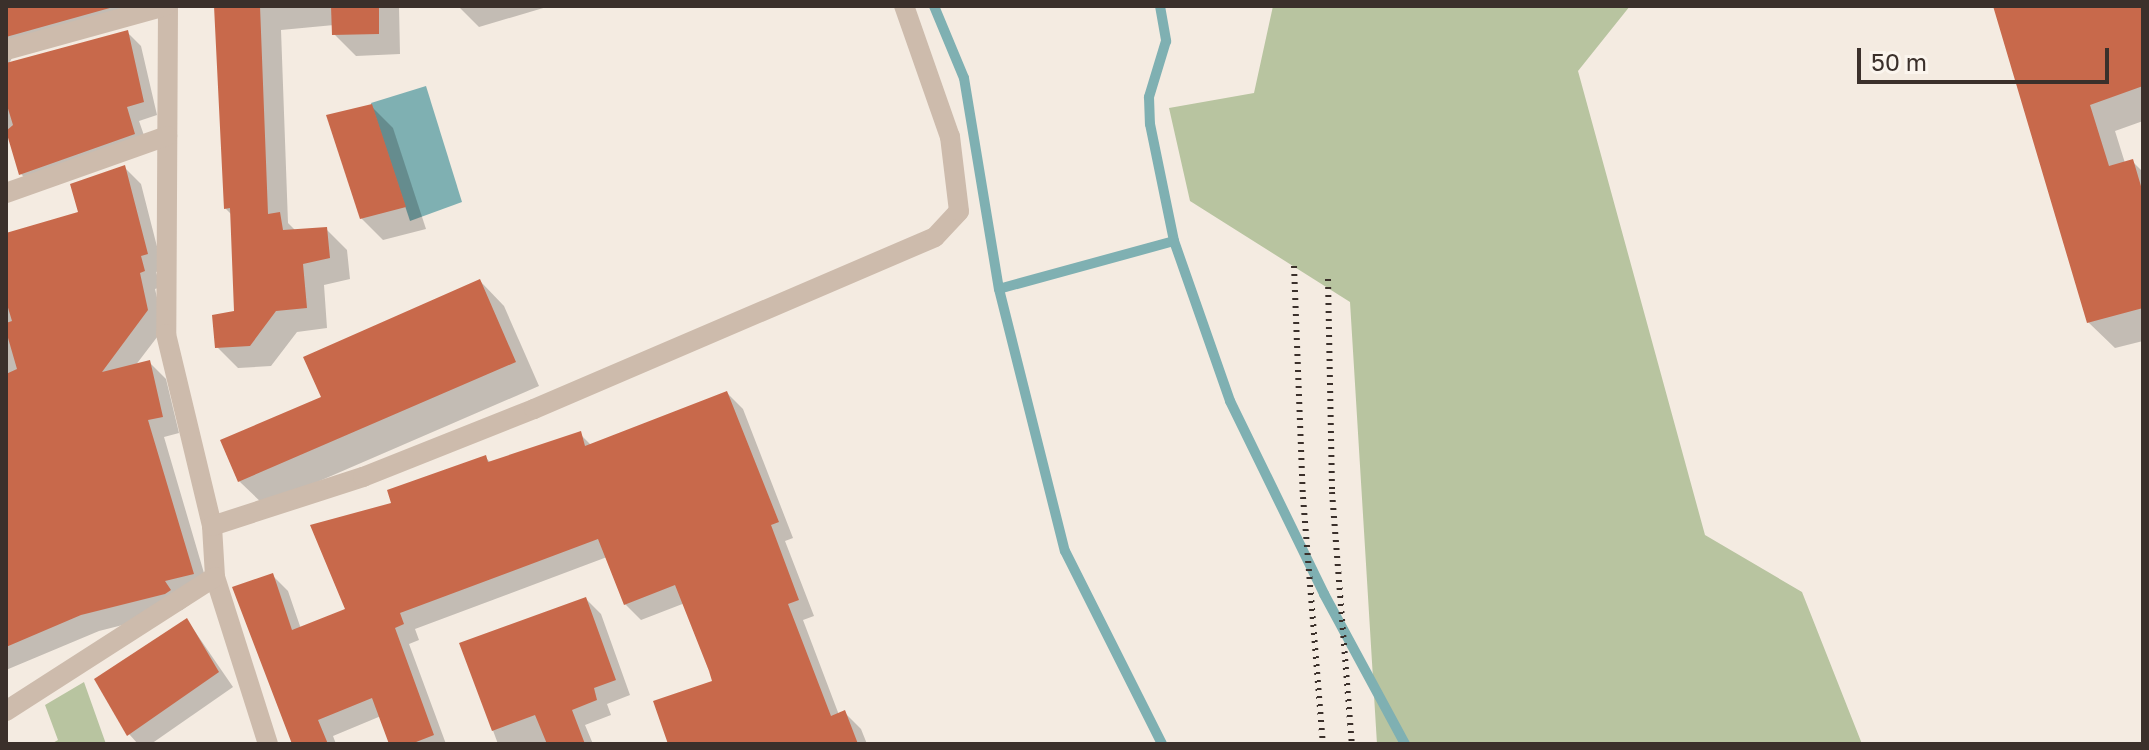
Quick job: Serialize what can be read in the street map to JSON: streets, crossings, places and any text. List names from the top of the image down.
{
  "scale_bar": "50 m"
}
